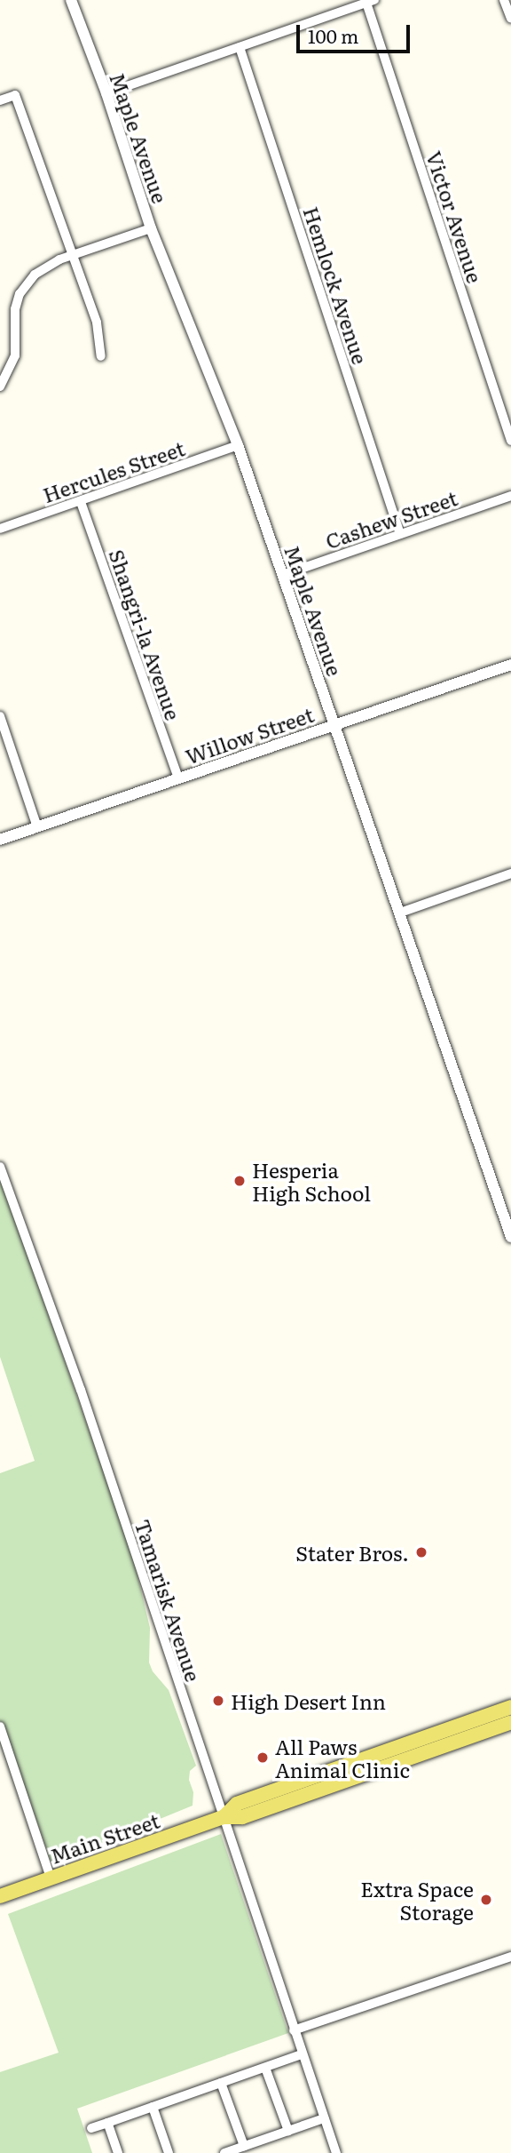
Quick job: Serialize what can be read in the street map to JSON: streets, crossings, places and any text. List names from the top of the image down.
{
  "streets": {
    "main road": ["Main Street"],
    "street": [
      "Maple Avenue",
      "Victor Avenue",
      "Hemlock Avenue",
      "Hercules Street",
      "Cashew Street",
      "Shangri-la Avenue",
      "Willow Street",
      "Tamarisk Avenue"
    ]
  },
  "crossings": [
    ["Maple Avenue", "Hercules Street"],
    ["Maple Avenue", "Cashew Street"],
    ["Maple Avenue", "Willow Street"],
    ["Hemlock Avenue", "Cashew Street"],
    ["Hercules Street", "Shangri-la Avenue"],
    ["Shangri-la Avenue", "Willow Street"],
    ["Tamarisk Avenue", "Main Street"]
  ],
  "places": [
    "Hesperia High School",
    "Stater Bros.",
    "High Desert Inn",
    "All Paws Animal Clinic",
    "Extra Space Storage"
  ],
  "scale_bar": "100 m"
}
